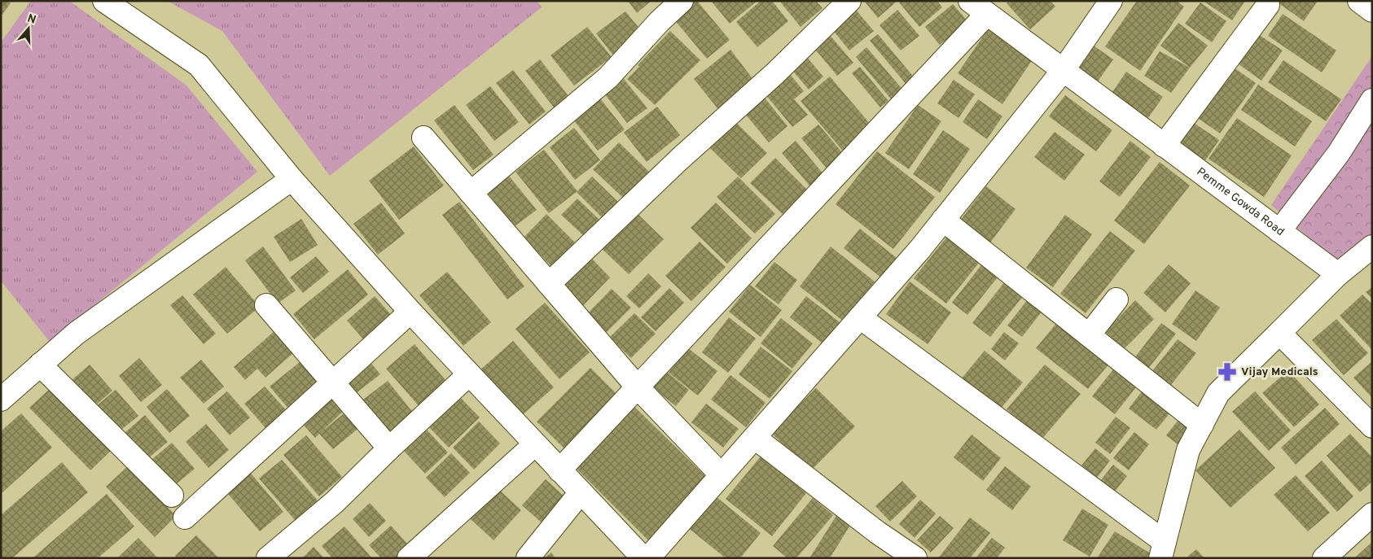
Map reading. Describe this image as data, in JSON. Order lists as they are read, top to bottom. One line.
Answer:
{"streets":{"street":["Pemme Gowda Road"]},"places":{"pharmacy":["Vijay Medicals"]},"north":"top"}
